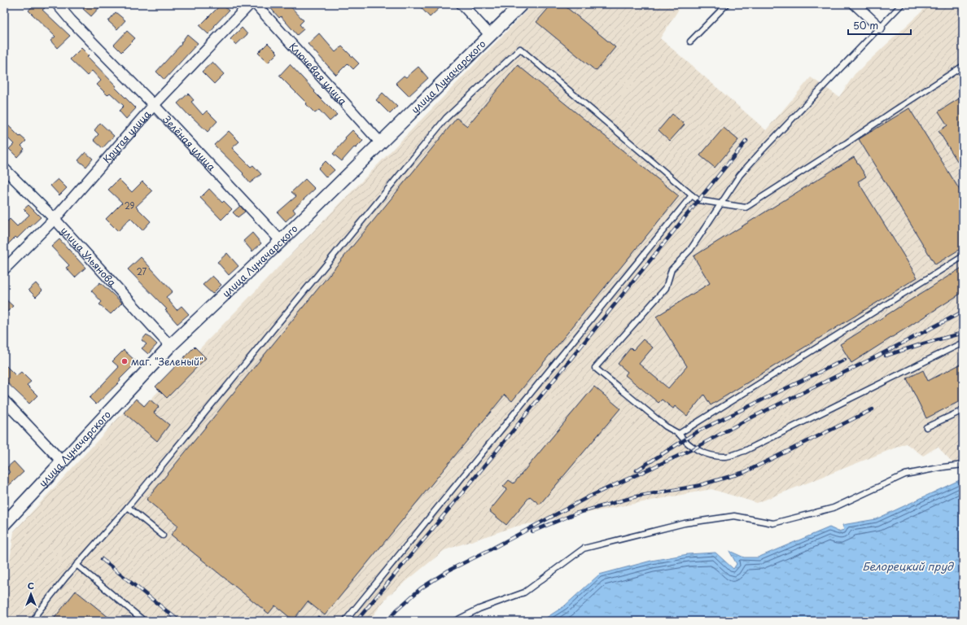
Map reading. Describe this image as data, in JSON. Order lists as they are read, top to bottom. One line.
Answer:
{"streets":{"street":["Ключевая улица","улица Луначарского","Крутая улица","Зелёная улица","улица Ульянова"]},"crossings":[["Ключевая улица","улица Луначарского"],["улица Луначарского","Зелёная улица"],["улица Луначарского","улица Ульянова"],["Крутая улица","Зелёная улица"],["Крутая улица","улица Ульянова"]],"water":["Белорецкий пруд"],"places":["маг. \"Зеленый\""],"house_numbers":["29","27"],"scale_bar":"50 m","north":"top"}
